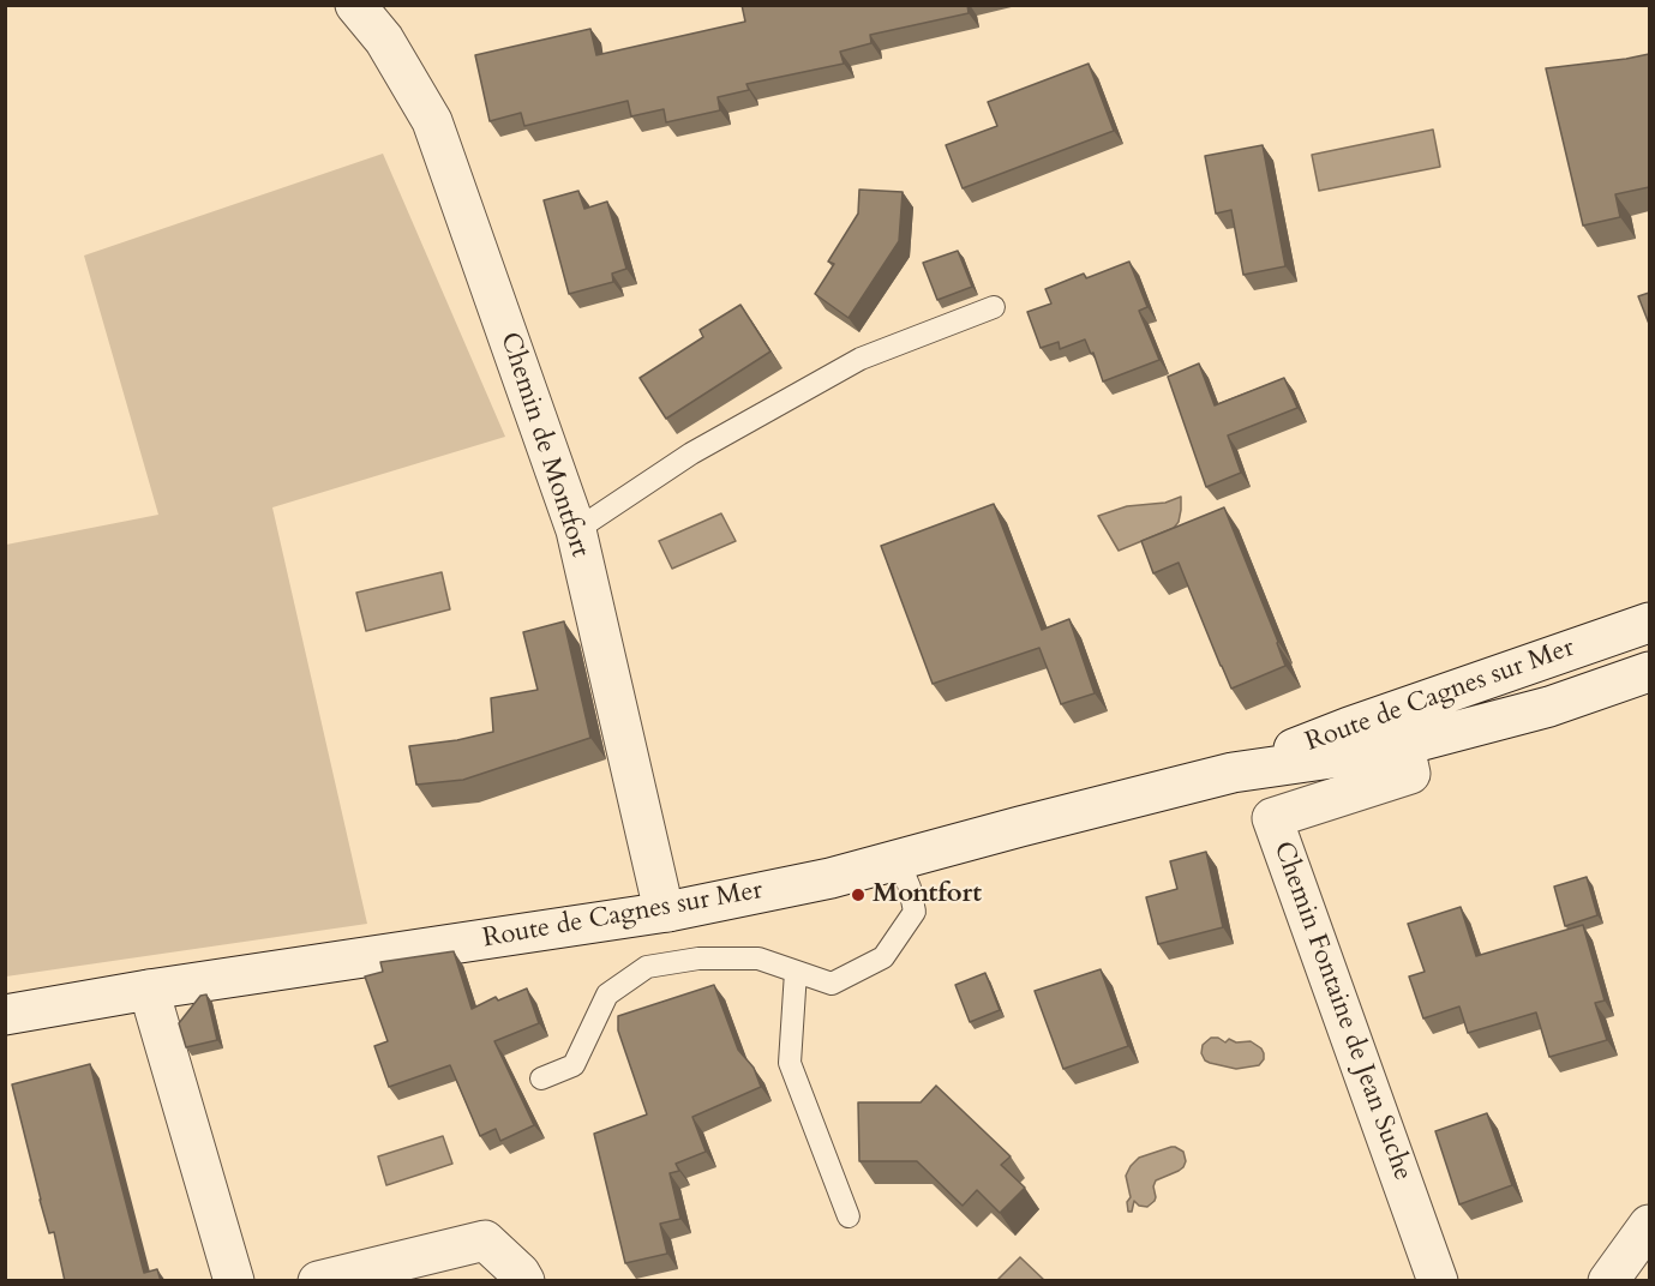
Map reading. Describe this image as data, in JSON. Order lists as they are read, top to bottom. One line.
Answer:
{"streets":{"street":["Chemin de Montfort","Route de Cagnes sur Mer","Chemin Fontaine de Jean Suche"]},"crossings":[["Chemin de Montfort","Route de Cagnes sur Mer"],["Route de Cagnes sur Mer","Chemin Fontaine de Jean Suche"]],"places":["Montfort"]}
